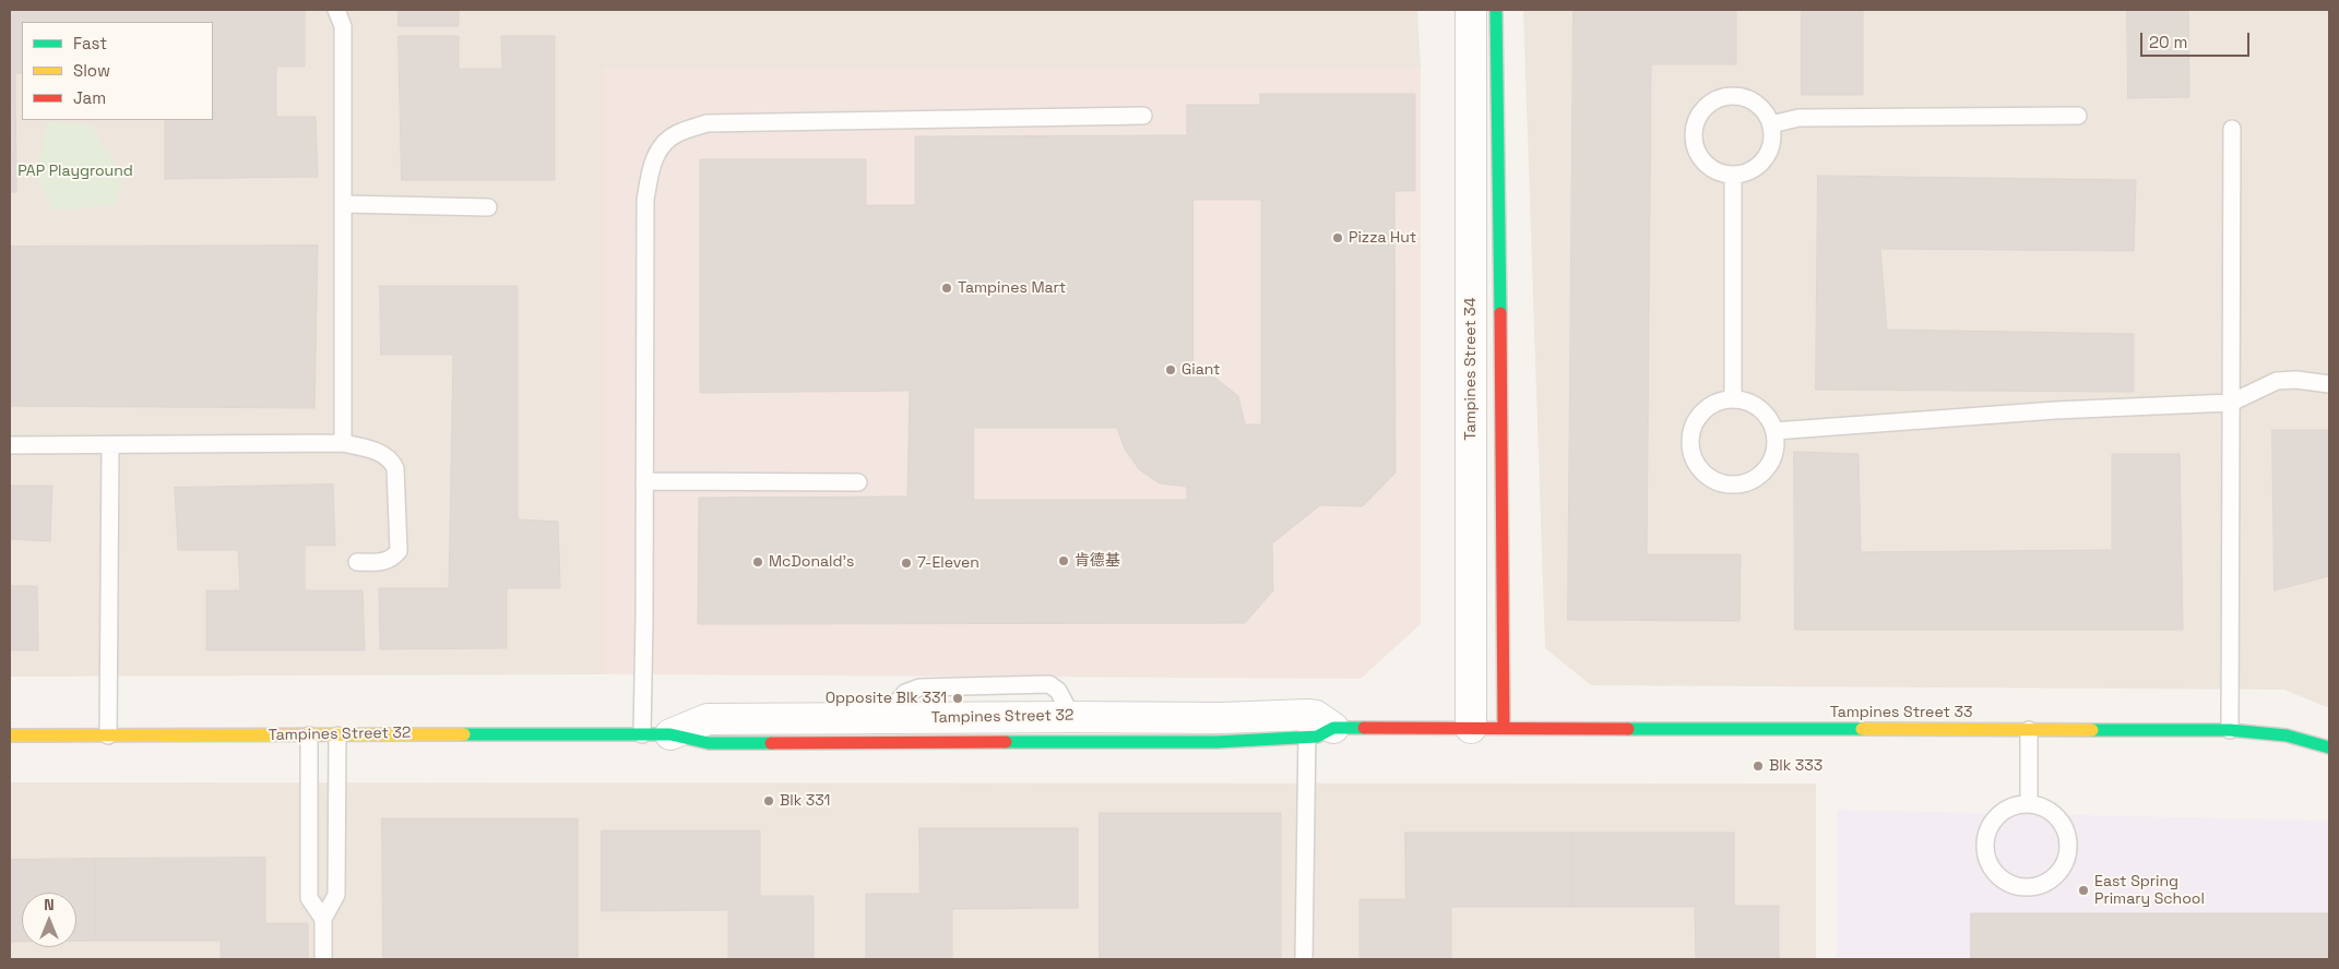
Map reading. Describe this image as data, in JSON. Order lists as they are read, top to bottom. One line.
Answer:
{"streets":{"street":["Tampines Street 34","Tampines Street 33","Tampines Street 32"]},"crossings":[["Tampines Street 34","Tampines Street 33"],["Tampines Street 34","Tampines Street 32"],["Tampines Street 33","Tampines Street 32"]],"parks":["PAP Playground"],"places":["Pizza Hut","Tampines Mart","Giant","肯德基","McDonald's","7-Eleven","Opposite Blk 331","Blk 333","Blk 331","East Spring Primary School"],"legend":["Fast","Slow","Jam"],"scale_bar":"20 m","north":"top"}
